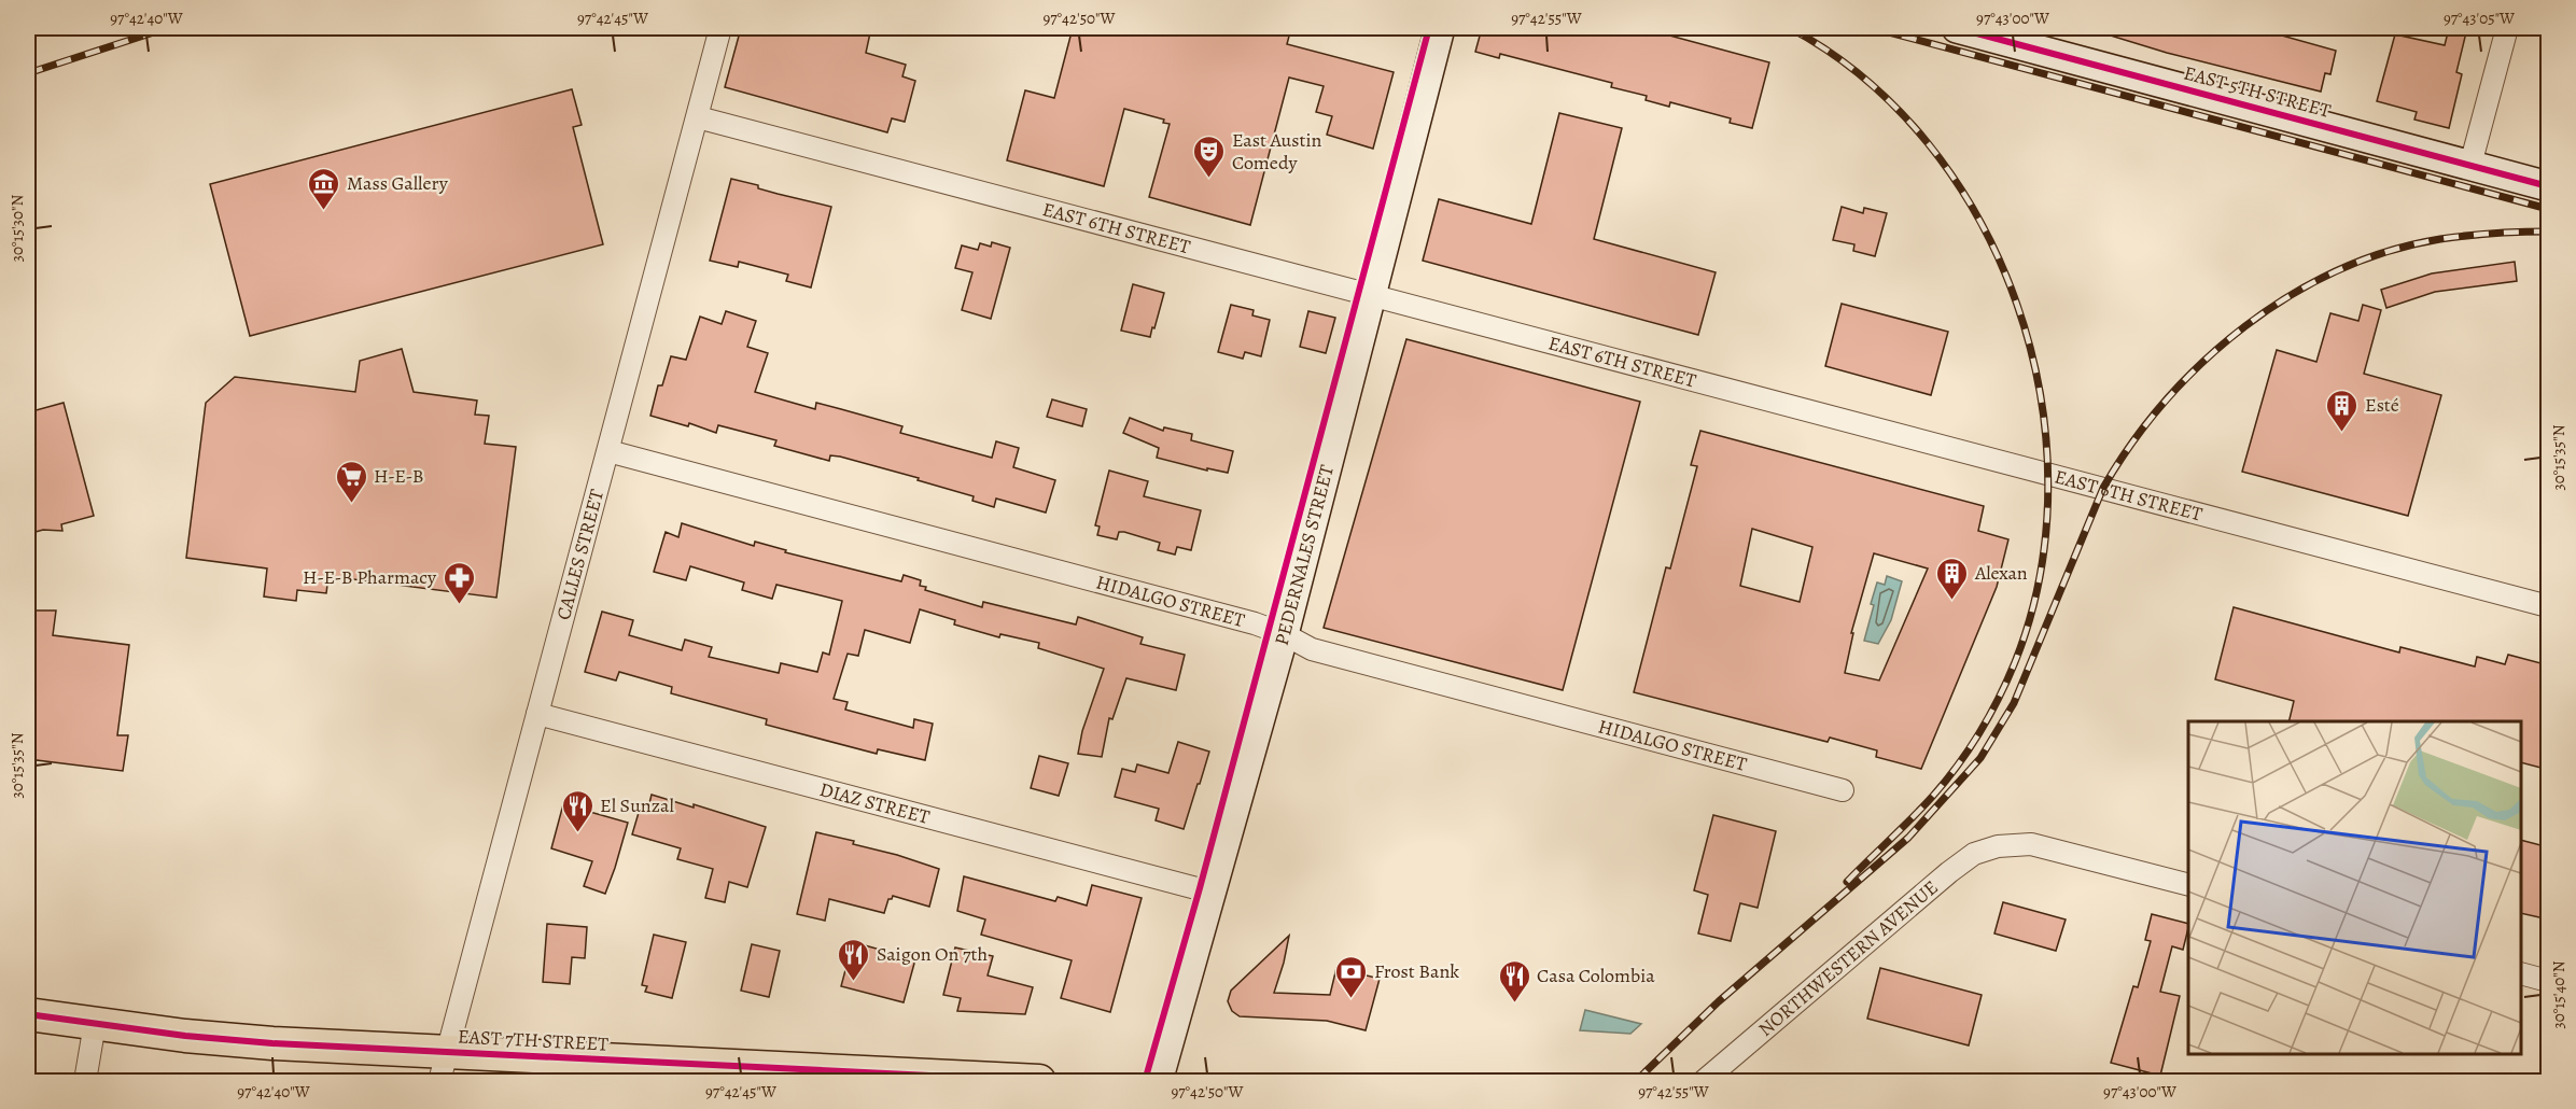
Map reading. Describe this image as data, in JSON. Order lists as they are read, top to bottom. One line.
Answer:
{"streets":{"main road":["EAST 7TH STREET"],"street":["EAST 5TH STREET","EAST 6TH STREET","CALLES STREET","PEDERNALES STREET","HIDALGO STREET","DIAZ STREET","NORTHWESTERN AVENUE"]},"crossings":[["EAST 6TH STREET","CALLES STREET"],["EAST 6TH STREET","PEDERNALES STREET"],["CALLES STREET","HIDALGO STREET"],["CALLES STREET","DIAZ STREET"],["CALLES STREET","EAST 7TH STREET"],["PEDERNALES STREET","HIDALGO STREET"],["PEDERNALES STREET","DIAZ STREET"]],"places":{"theatre":["East Austin Comedy"],"museum":["Mass Gallery"],"building":["Esté","Alexan"],"supermarket":["H-E-B"],"pharmacy":["H-E-B Pharmacy"],"restaurant":["El Sunzal","Saigon On 7th","Casa Colombia"],"bank":["Frost Bank"]},"coordinates":["97°42'40\"W","97°42'45\"W","97°42'50\"W","97°42'55\"W","97°43'00\"W","97°43'05\"W","30°15'30\"N","30°15'35\"N","30°15'40\"N"]}
